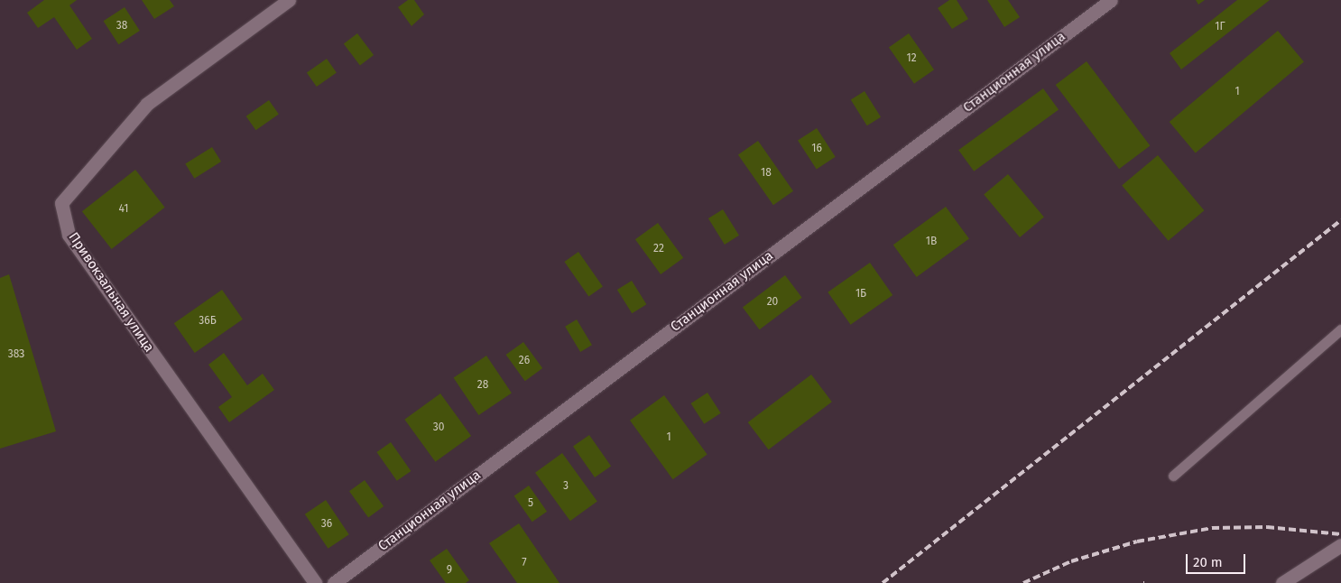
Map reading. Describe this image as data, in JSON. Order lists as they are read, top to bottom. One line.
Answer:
{"streets":{"street":["Станционная улица","Привокзальная улица"]},"house_numbers":["38","1Г","12","1","16","18","41","1В","22","1Б","20","36Б","38З","26","28","30","1","3","5","36","7","9"],"scale_bar":"20 m"}
